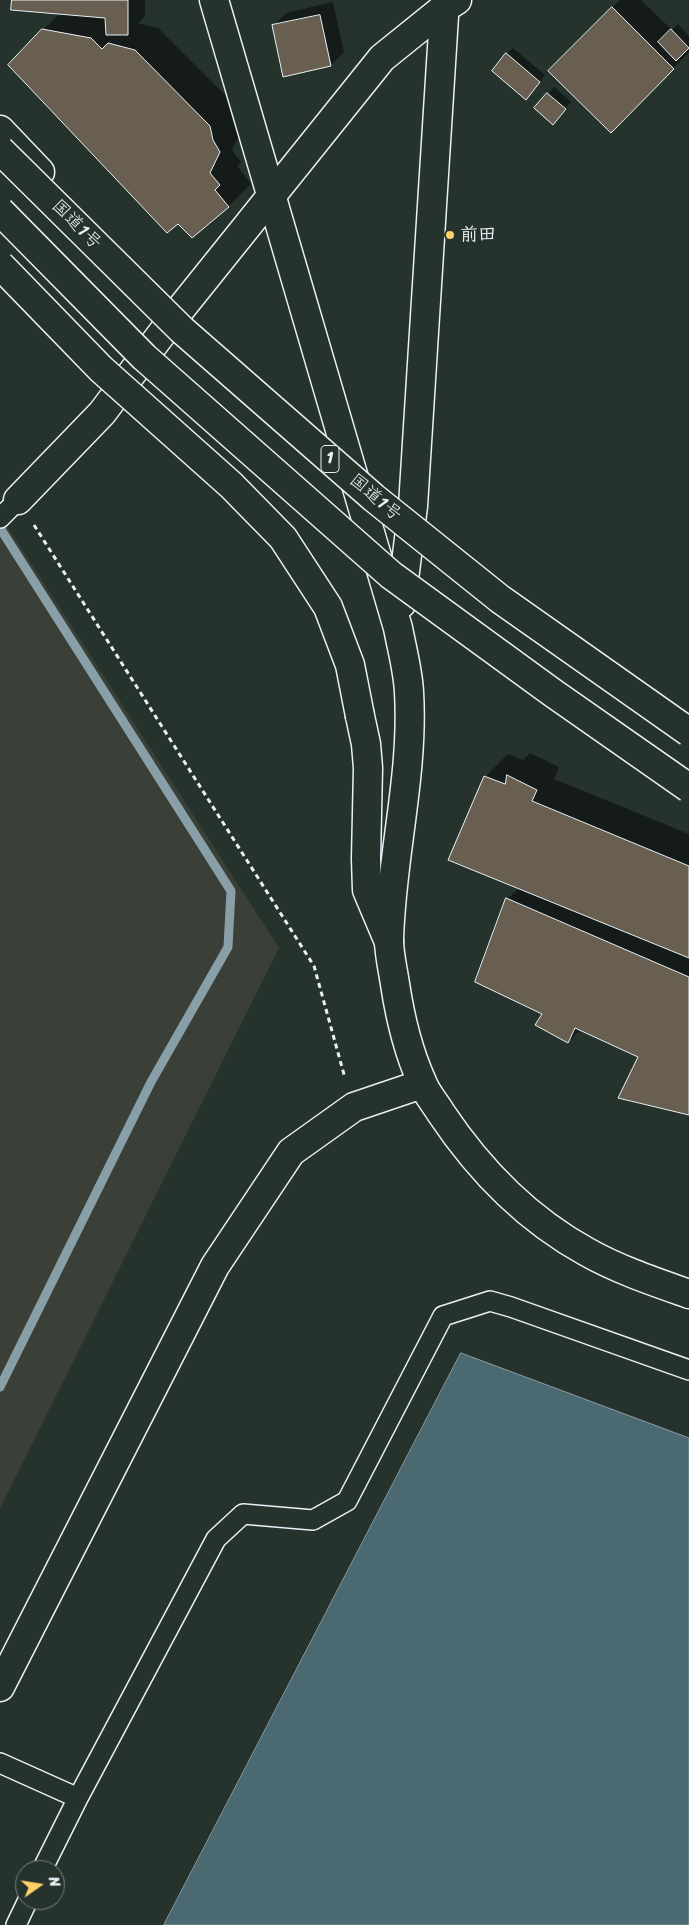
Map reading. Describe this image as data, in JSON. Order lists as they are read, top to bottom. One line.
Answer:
{"streets":{"main road":["国道1号","1"]},"places":["前田"],"north":"right"}
